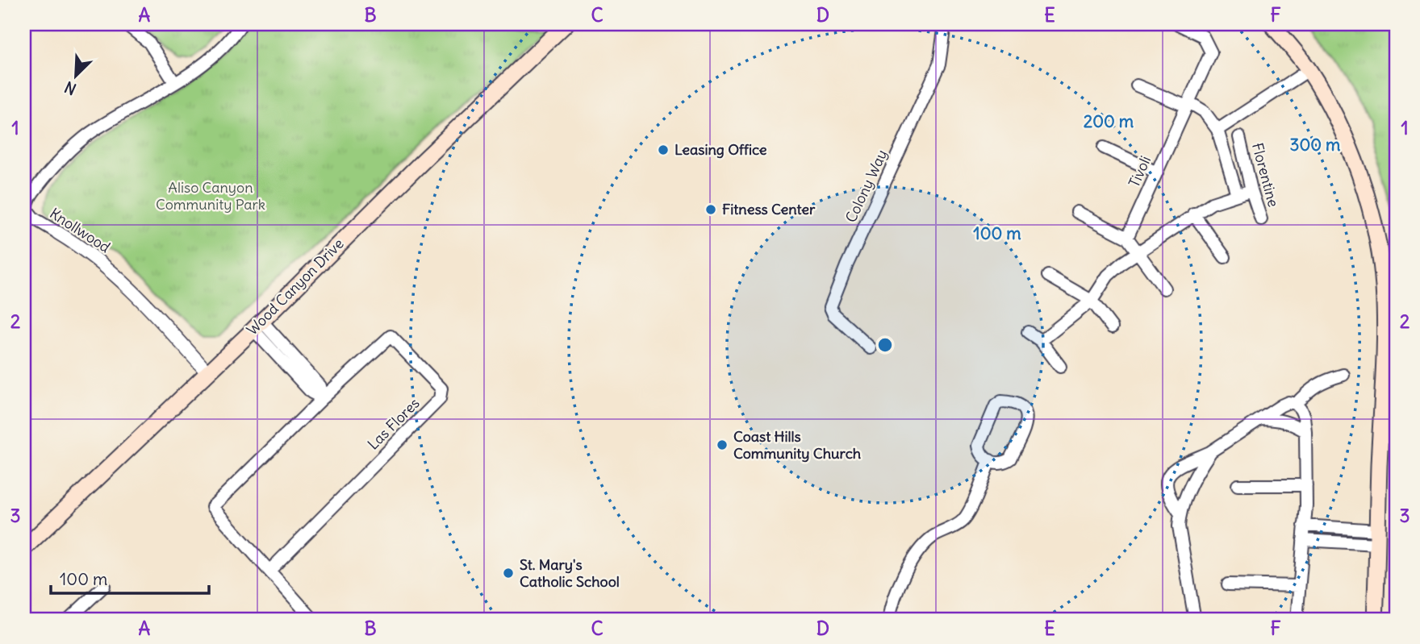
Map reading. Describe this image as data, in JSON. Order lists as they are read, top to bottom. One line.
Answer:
{"streets":{"main road":["Wood Canyon Drive"],"street":["Tivoli","Florentine","Colony Way","Knollwood","Las Flores"]},"crossings":[["Knollwood","Wood Canyon Drive"]],"parks":["Aliso Canyon Community Park"],"places":["Leasing Office","Fitness Center","Coast Hills Community Church","St. Mary's Catholic School"],"scale_bar":"100 m","north":"bottom left","grid":{"columns":["A","B","C","D","E","F"],"rows":["1","2","3"]},"rings":["200 m","300 m","100 m"]}
